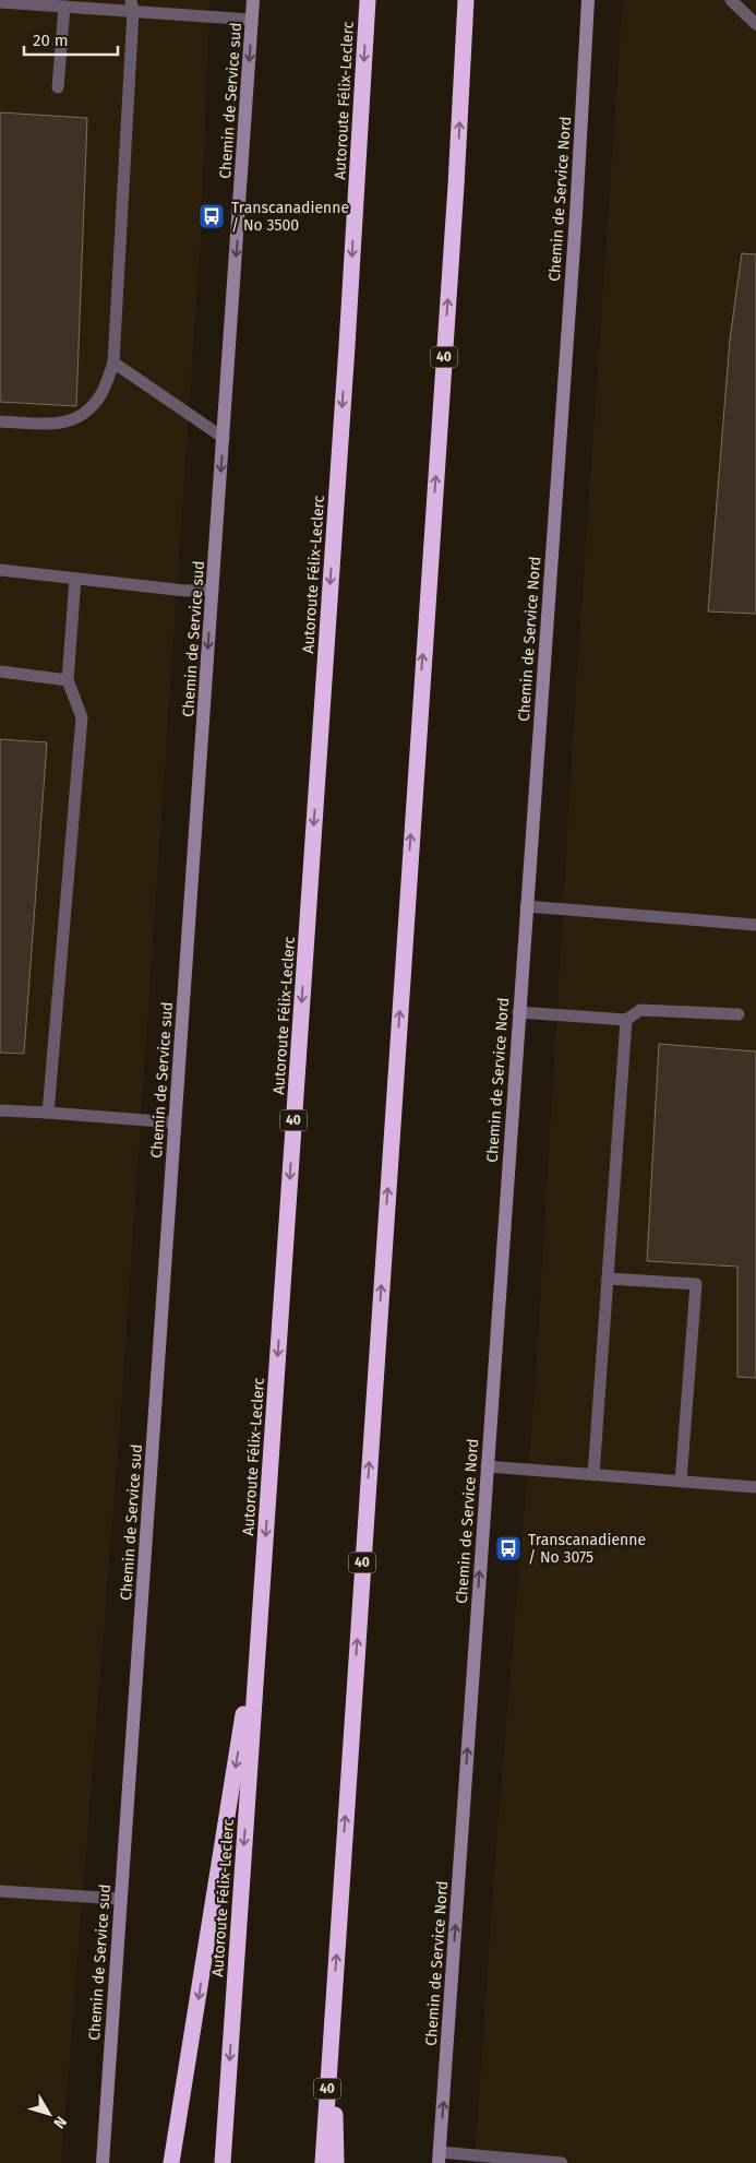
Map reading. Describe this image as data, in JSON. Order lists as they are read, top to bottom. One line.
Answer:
{"streets":{"highway":["Autoroute Félix-Leclerc","40"],"main road":["Chemin de Service sud","Chemin de Service Nord"]},"one_way":["Chemin de Service sud"],"places":{"bus stop":["Transcanadienne / No 3500","Transcanadienne / No 3075"]},"scale_bar":"20 m","north":"bottom right"}
